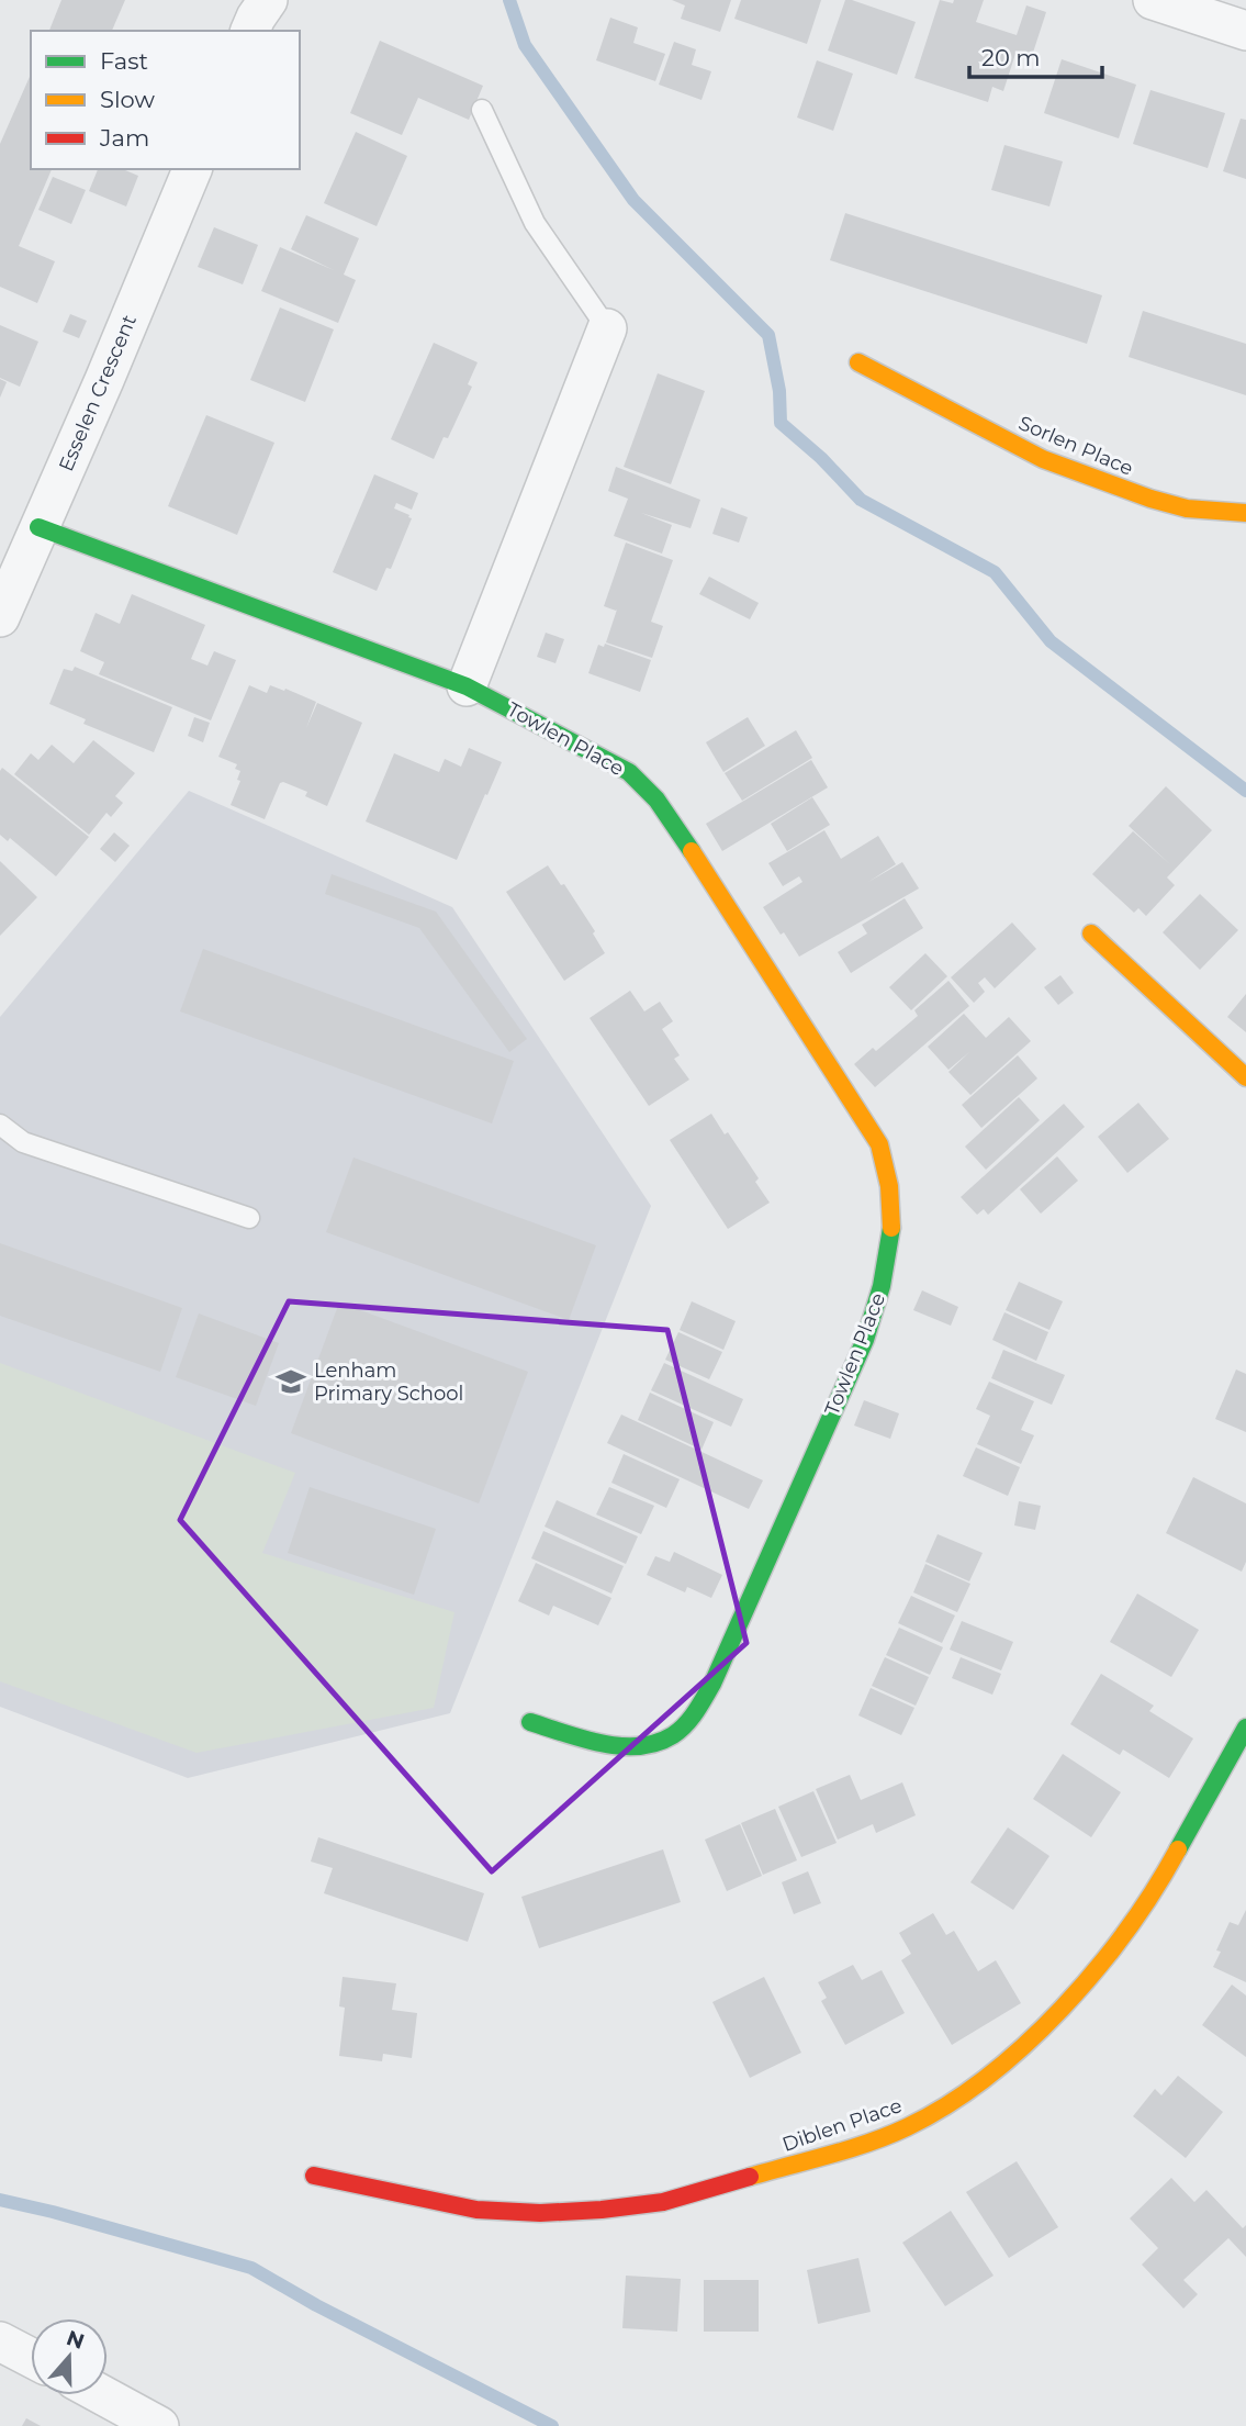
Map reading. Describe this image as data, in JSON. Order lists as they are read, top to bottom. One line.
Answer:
{"streets":{"street":["Esselen Crescent","Sorlen Place","Towlen Place","Diblen Place"]},"crossings":[["Esselen Crescent","Towlen Place"]],"places":{"school or university":["Lenham Primary School"]},"legend":["Fast","Slow","Jam"],"scale_bar":"20 m","north":"top"}
